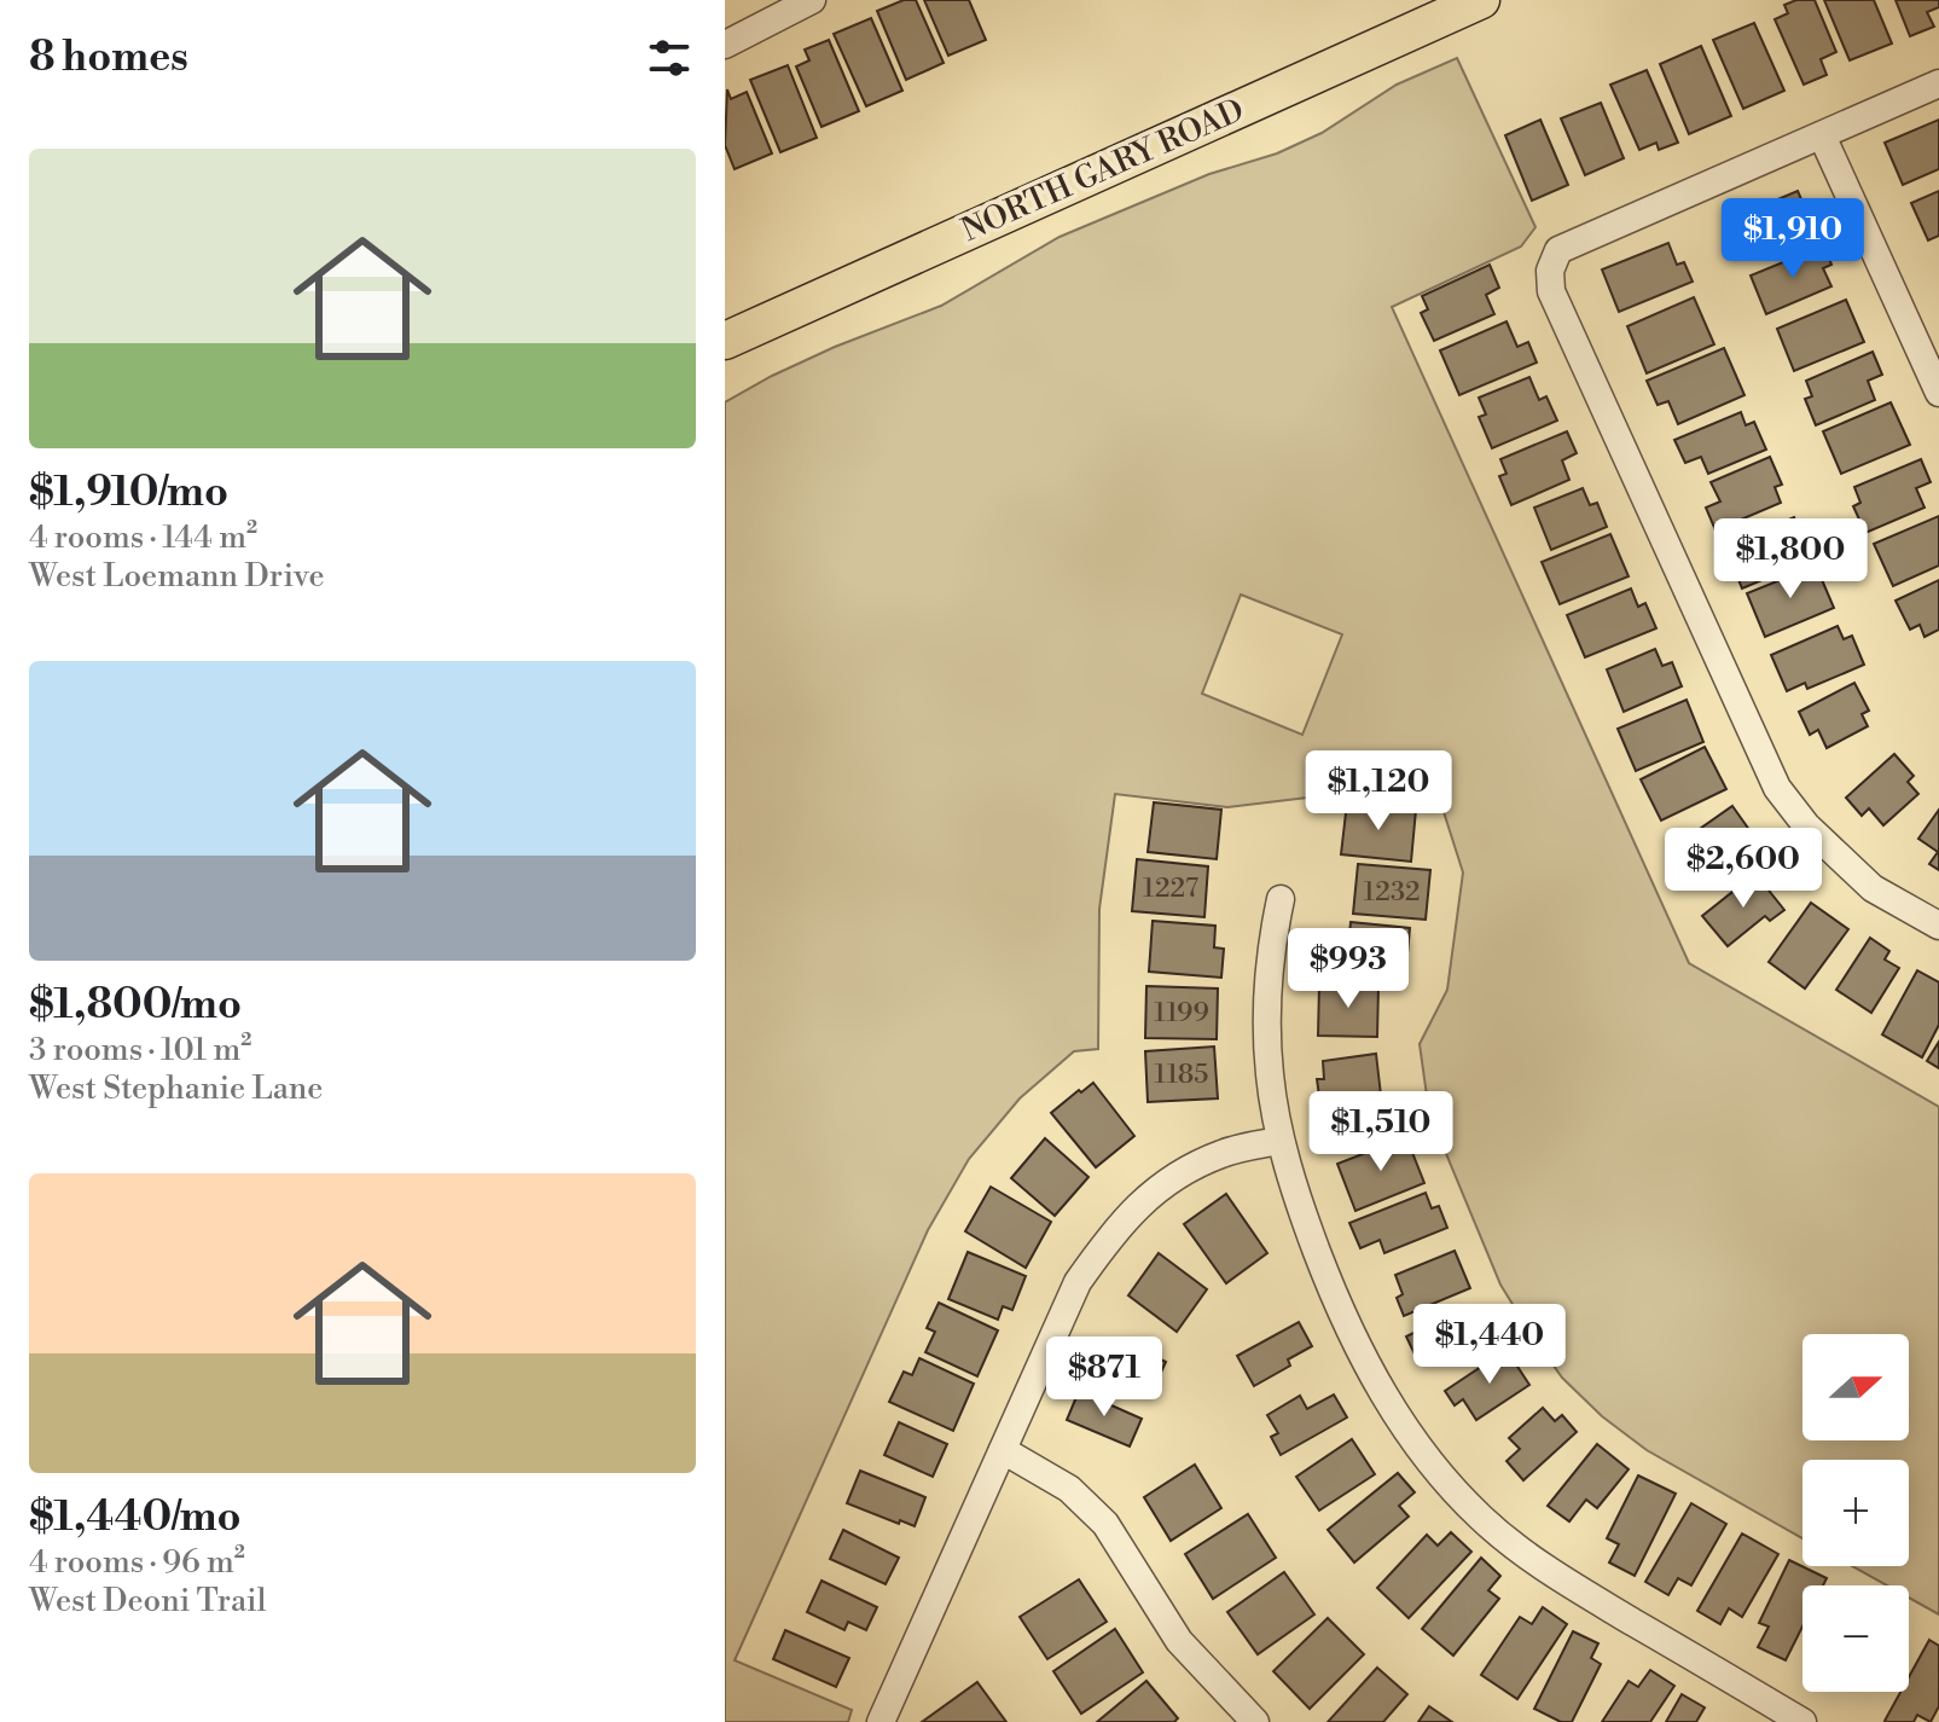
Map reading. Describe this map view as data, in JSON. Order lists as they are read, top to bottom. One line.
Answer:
{"streets":{"main road":["NORTH GARY ROAD"]},"house_numbers":["1227","1232","1199","1185"],"north":"right","page":{"heading":"8 homes","list":[{"name":"$1,910/mo","note":"4 rooms · 144 m² · West Loemann Drive"},{"name":"$1,800/mo","note":"3 rooms · 101 m² · West Stephanie Lane"},{"name":"$1,440/mo","note":"4 rooms · 96 m² · West Deoni Trail"}],"price":["$1,910","$1,800","$1,120","$2,600","$993","$1,510","$1,440","$871"],"map_buttons":["+","−"]}}
